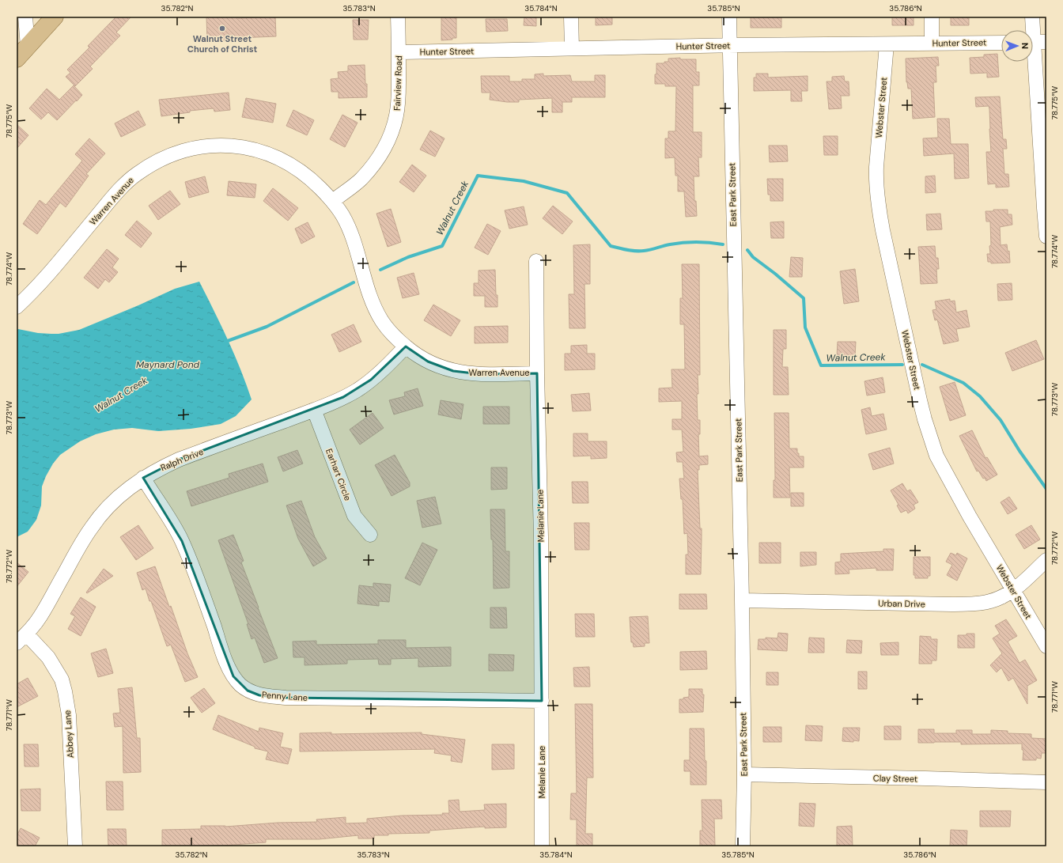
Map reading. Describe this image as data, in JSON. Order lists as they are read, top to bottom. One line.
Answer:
{"streets":{"street":["Hunter Street","Fairview Road","Webster Street","East Park Street","Warren Avenue","Ralph Drive","Earhart Circle","Melanie Lane","Urban Drive","Penny Lane","Abbey Lane","Clay Street"]},"crossings":[["Hunter Street","Fairview Road"],["Hunter Street","Webster Street"],["Hunter Street","East Park Street"],["Fairview Road","Warren Avenue"],["Webster Street","Urban Drive"],["East Park Street","Urban Drive"],["East Park Street","Clay Street"],["Warren Avenue","Ralph Drive"],["Warren Avenue","Melanie Lane"],["Ralph Drive","Earhart Circle"],["Ralph Drive","Penny Lane"],["Ralph Drive","Abbey Lane"],["Melanie Lane","Penny Lane"]],"water":["Walnut Creek","Maynard Pond"],"places":["Walnut Street Church of Christ"],"north":"right","coordinates":["35.782°N","35.783°N","35.784°N","35.785°N","35.786°N","78.775°W","78.774°W","78.773°W","78.772°W","78.771°W"]}
